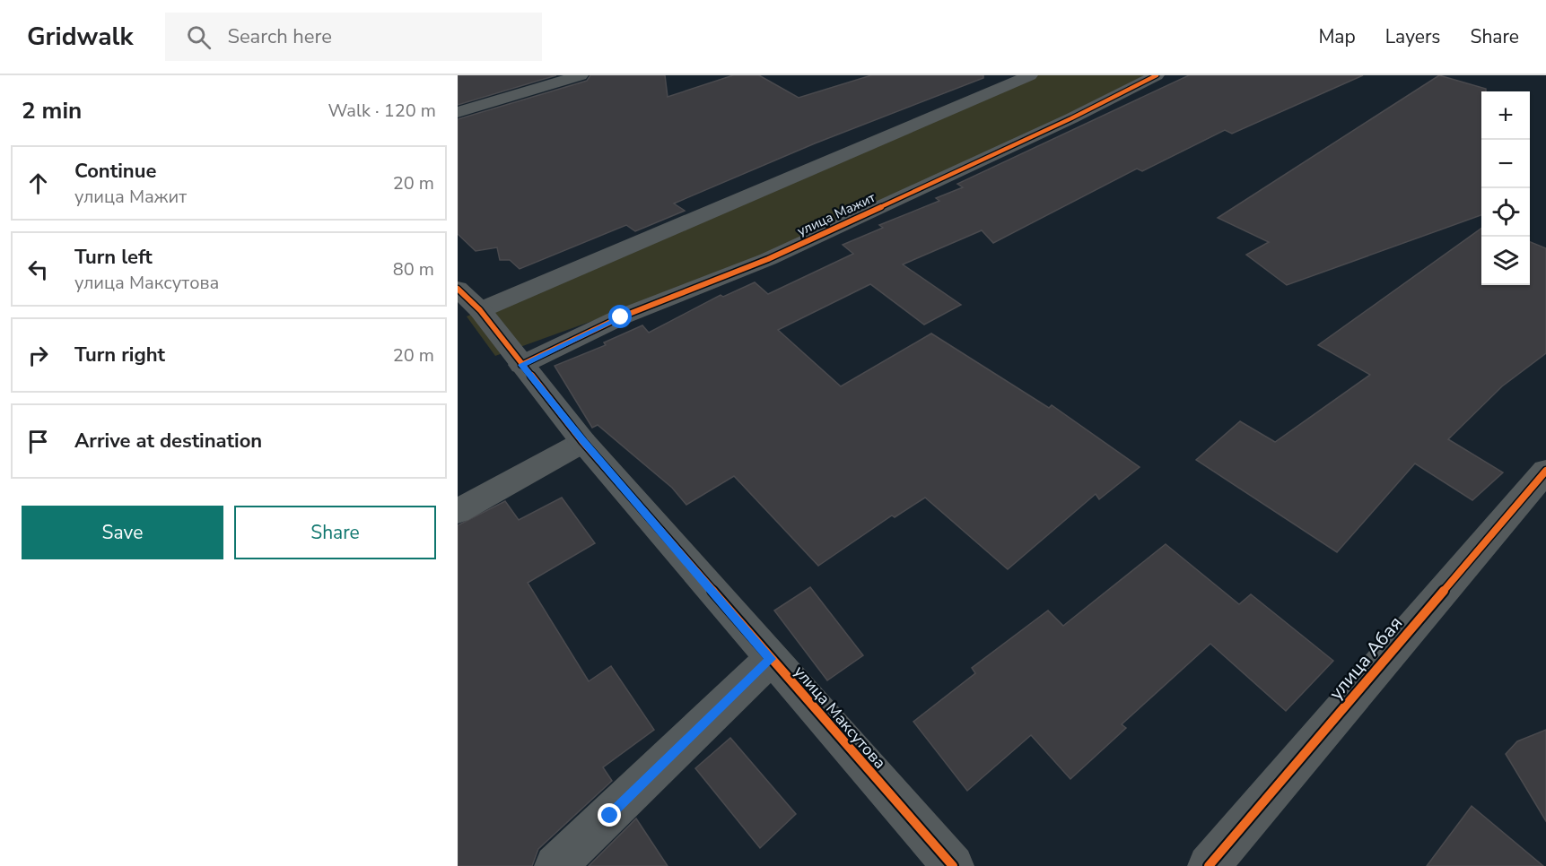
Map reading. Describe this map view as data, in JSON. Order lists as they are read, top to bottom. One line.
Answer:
{"streets":{"street":["улица Мажит","улица Абая","улица Максутова"]},"crossings":[["улица Мажит","улица Максутова"]],"page":{"header":"Gridwalk","search":"Search here","nav":["Map","Layers","Share"],"heading":["2 min","Walk · 120 m"],"map_buttons":["+","−"],"list":[["Continue","улица Мажит","20 m"],["Turn left","улица Максутова","80 m"],["Turn right","20 m"],"Arrive at destination"],"buttons":["Save","Share"]}}
